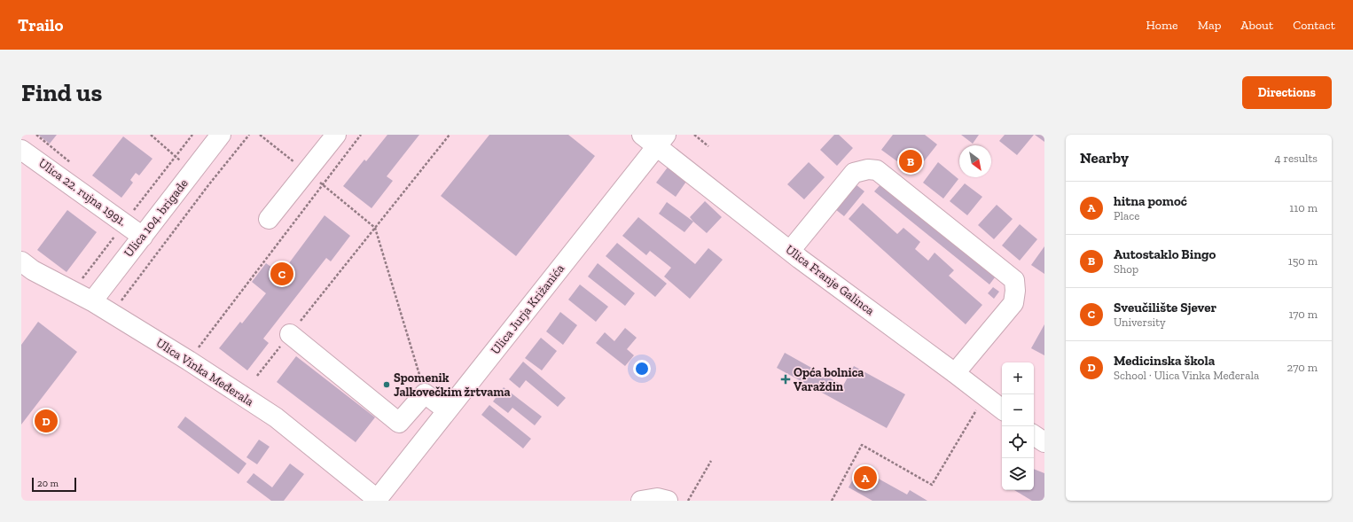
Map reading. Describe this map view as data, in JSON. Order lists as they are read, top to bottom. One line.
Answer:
{"streets":{"street":["Ulica 22. rujna 1991.","Ulica 104. brigade","Ulica Franje Galinca","Ulica Jurja Križanića","Ulica Vinka Međerala"]},"crossings":[["Ulica 22. rujna 1991.","Ulica 104. brigade"],["Ulica 104. brigade","Ulica Vinka Međerala"],["Ulica Franje Galinca","Ulica Jurja Križanića"],["Ulica Jurja Križanića","Ulica Vinka Međerala"]],"places":{"health":["Opća bolnica Varaždin"],"other":["Spomenik Jalkovečkim žrtvama"]},"scale_bar":"20 m","north":"bottom right","page":{"header":"Trailo","nav":["Home","Map","About","Contact"],"buttons":"Directions","title":"Find us","heading":["Nearby","4 results"],"pins":["B","C","D","A"],"list":[{"mark":"A","name":"hitna pomoć","note":"Place","value":"110 m"},{"mark":"B","name":"Autostaklo Bingo","note":"Shop","value":"150 m"},{"mark":"C","name":"Sveučilište Sjever","note":"University","value":"170 m"},{"mark":"D","name":"Medicinska škola","note":"School · Ulica Vinka Međerala","value":"270 m"}],"map_buttons":["+","−"],"scale":"20 m"}}
